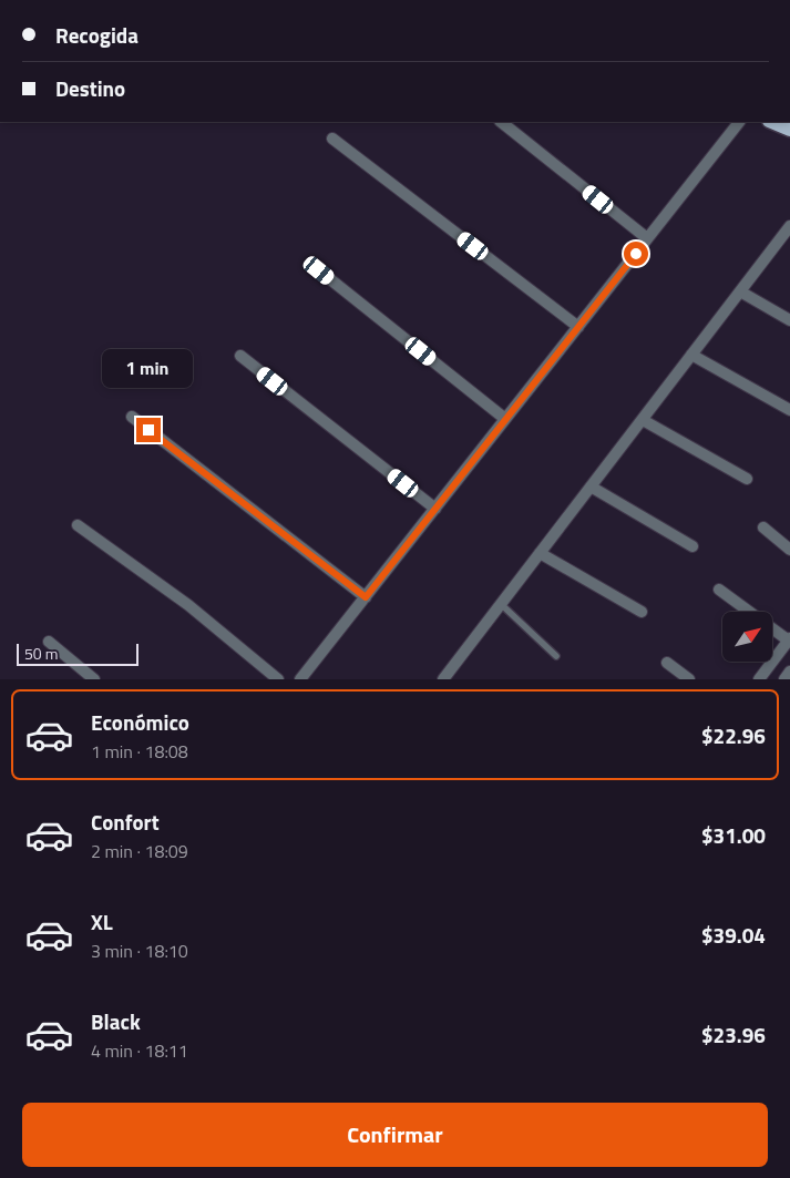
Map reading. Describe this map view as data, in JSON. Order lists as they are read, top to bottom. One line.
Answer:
{"scale_bar":"50 m","north":"top right","page":{"banner":["Recogida","Destino"],"bubble":"1 min","scale":"50 m","list":[{"name":"Económico","note":"1 min · 18:08","value":"$22.96"},{"name":"Confort","note":"2 min · 18:09","value":"$31.00"},{"name":"XL","note":"3 min · 18:10","value":"$39.04"},{"name":"Black","note":"4 min · 18:11","value":"$23.96"}],"buttons":"Confirmar"}}
